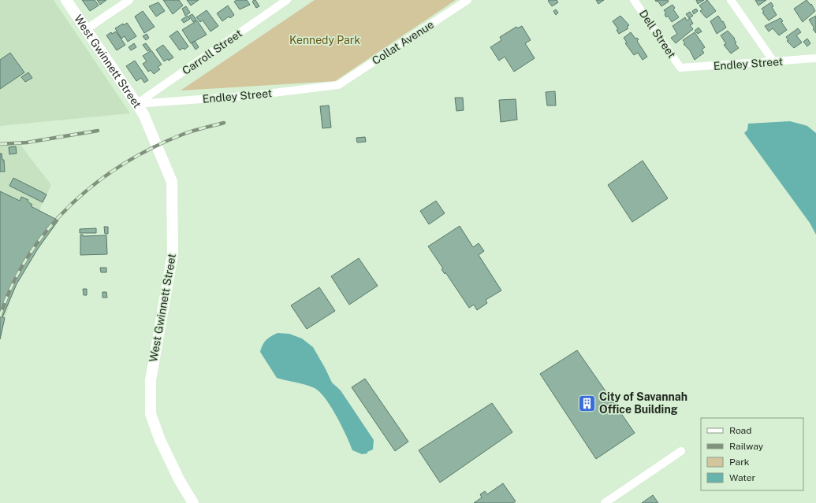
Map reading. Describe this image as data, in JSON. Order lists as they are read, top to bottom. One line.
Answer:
{"streets":{"main road":["West Gwinnett Street"],"street":["Dell Street","Collat Avenue","Carroll Street","Endley Street"]},"crossings":[["Dell Street","Endley Street"],["Collat Avenue","Endley Street"],["Carroll Street","West Gwinnett Street"],["Carroll Street","Endley Street"],["West Gwinnett Street","Endley Street"]],"parks":["Kennedy Park"],"places":{"building":["City of Savannah Office Building"]},"legend":["Road","Railway","Park","Water"]}
